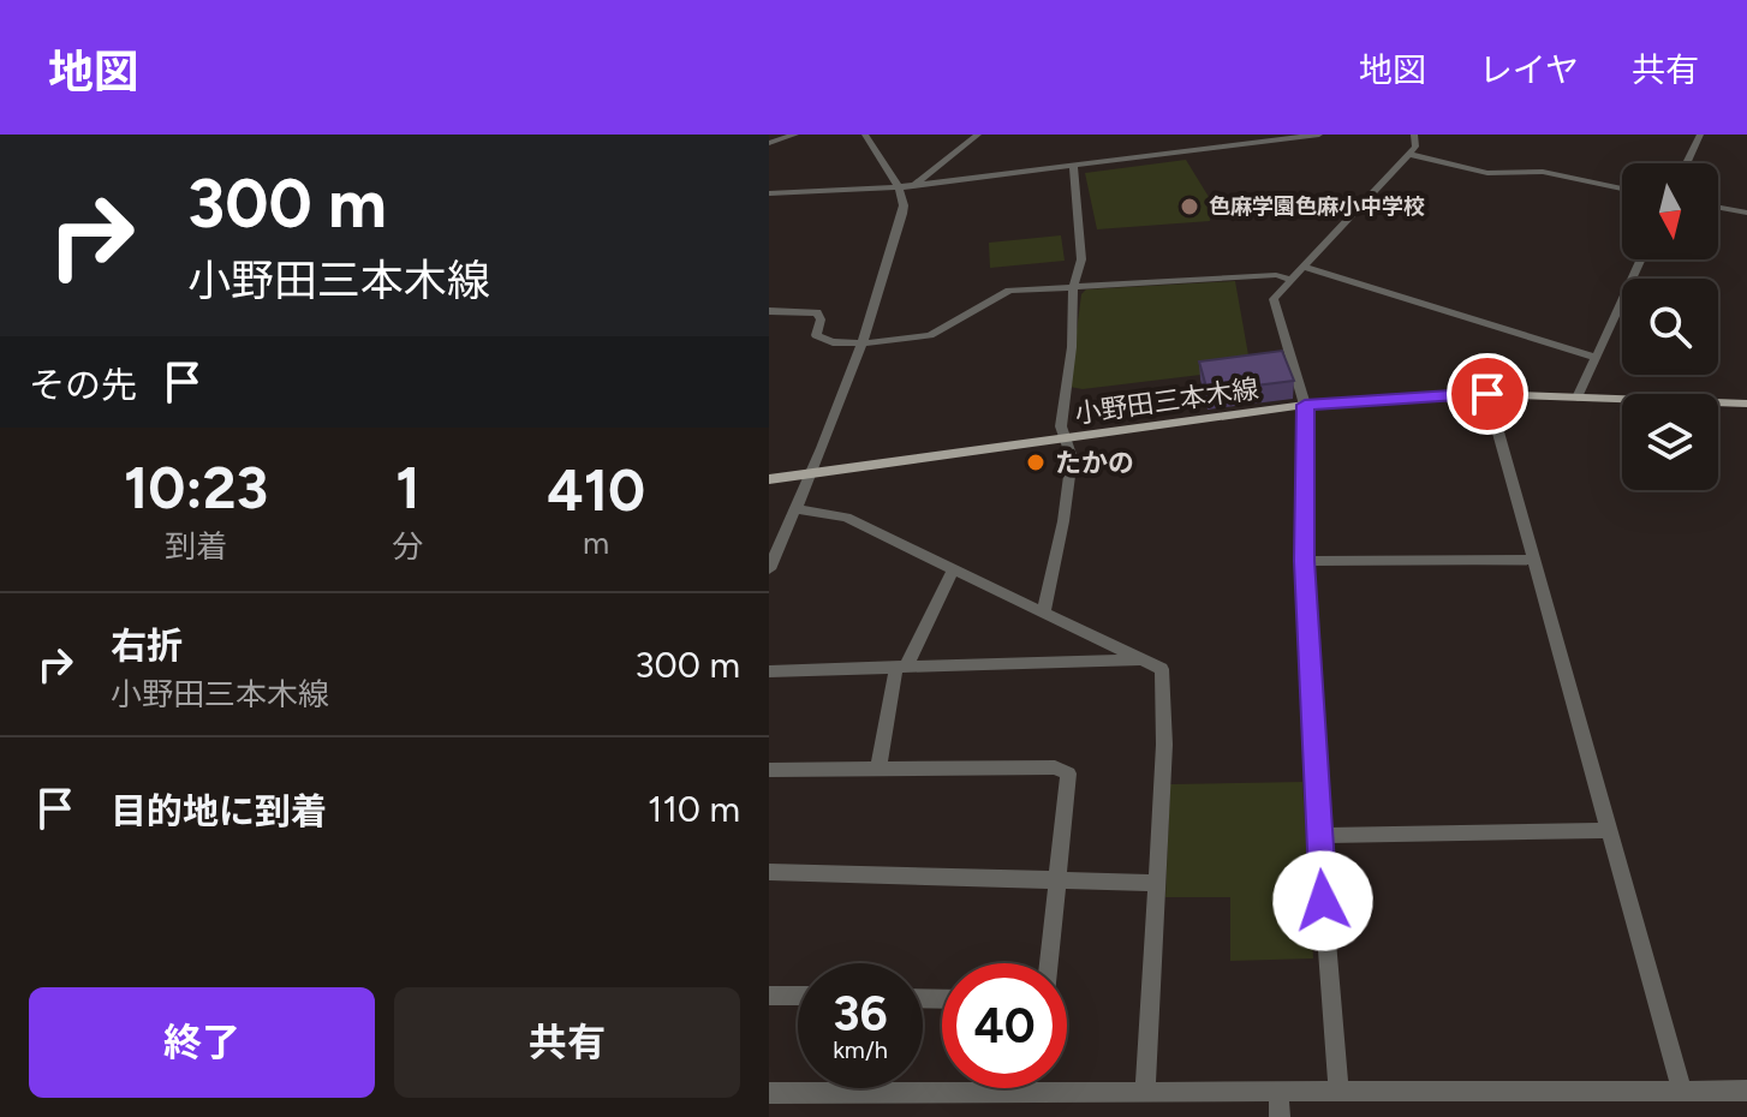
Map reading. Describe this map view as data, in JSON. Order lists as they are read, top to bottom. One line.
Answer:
{"streets":{"main road":["小野田三本木線"]},"places":["色麻学園色麻小中学校","たかの"],"north":"bottom","page":{"header":"地図","nav":["地図","レイヤ","共有"],"turn":["300 m","小野田三本木線"],"then":"その先","eta":["10:23","到着","1","分","410","m"],"list":[{"name":"右折","note":"小野田三本木線","value":"300 m"},{"name":"目的地に到着","value":"110 m"}],"speed":"36 km/h","limit":"40","buttons":["終了","共有"]}}
